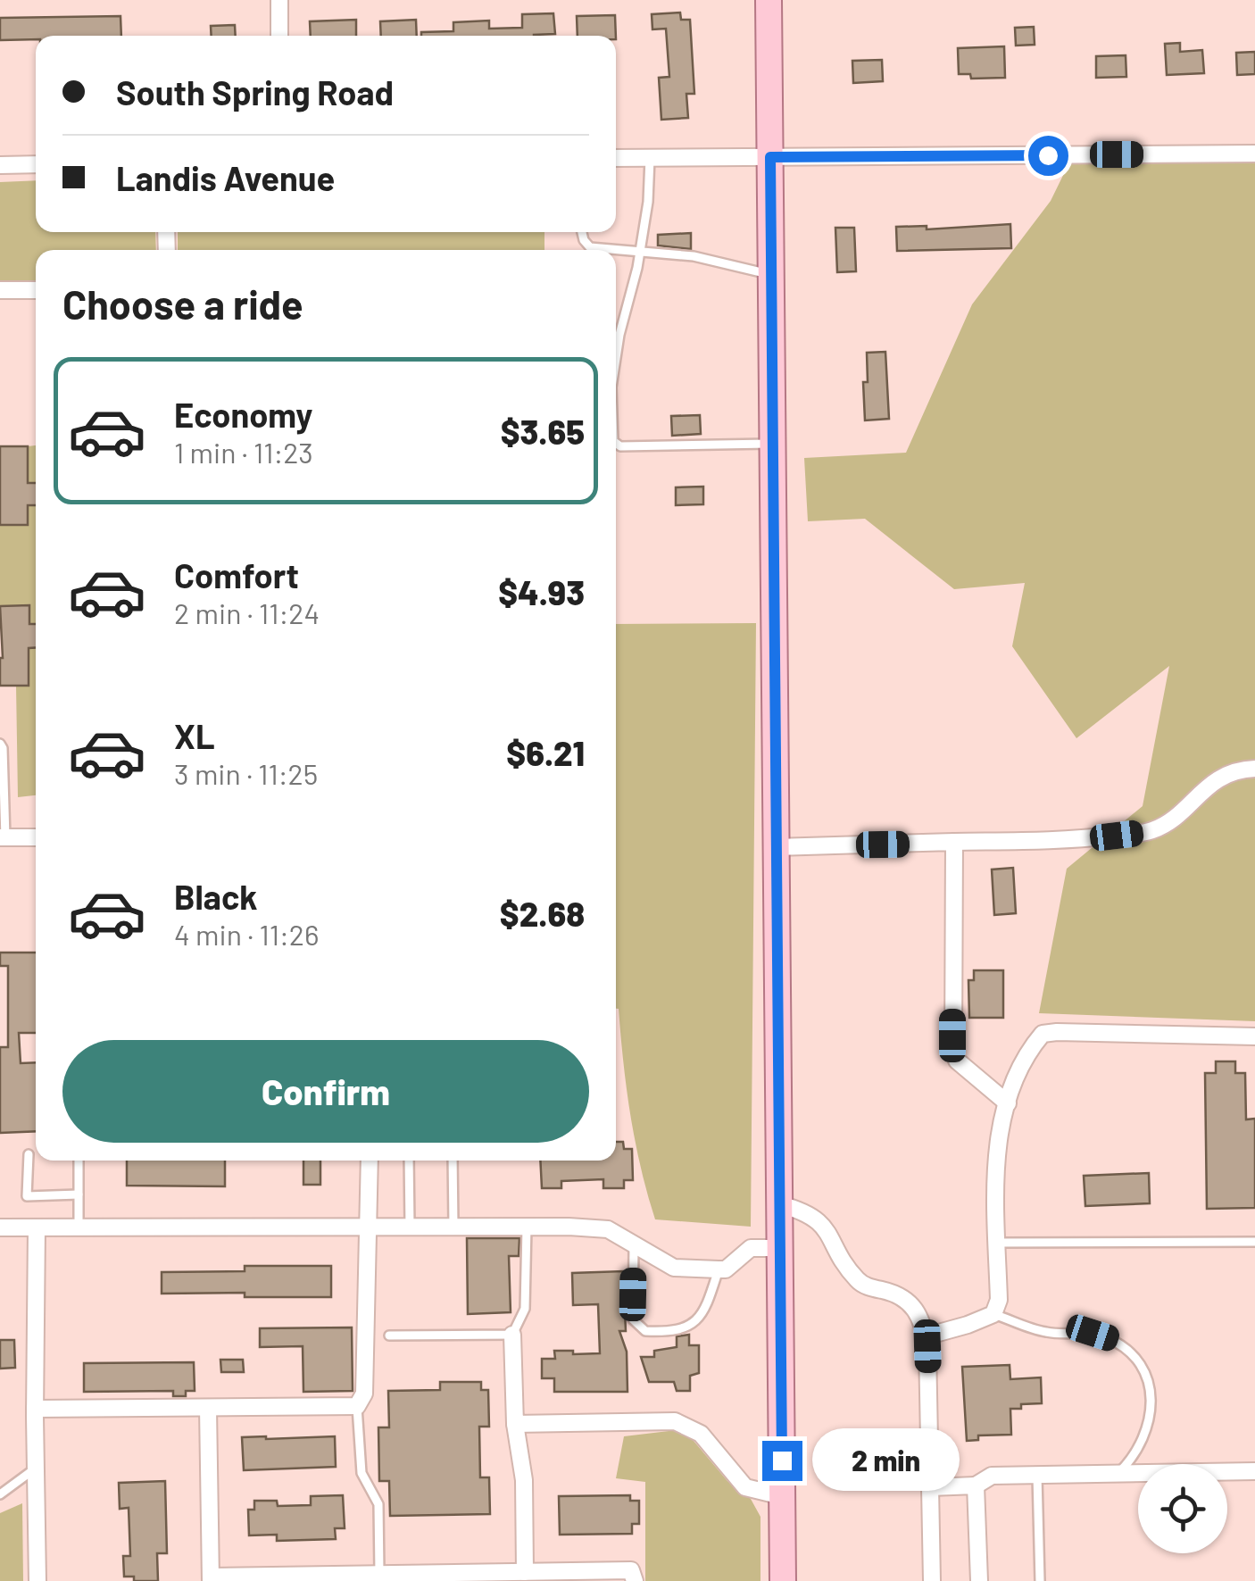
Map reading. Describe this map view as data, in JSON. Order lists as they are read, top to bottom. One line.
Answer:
{"page":{"banner":["South Spring Road","Landis Avenue"],"heading":"Choose a ride","list":[{"name":"Economy","note":"1 min · 11:23","value":"$3.65"},{"name":"Comfort","note":"2 min · 11:24","value":"$4.93"},{"name":"XL","note":"3 min · 11:25","value":"$6.21"},{"name":"Black","note":"4 min · 11:26","value":"$2.68"}],"buttons":"Confirm","bubble":"2 min"}}
